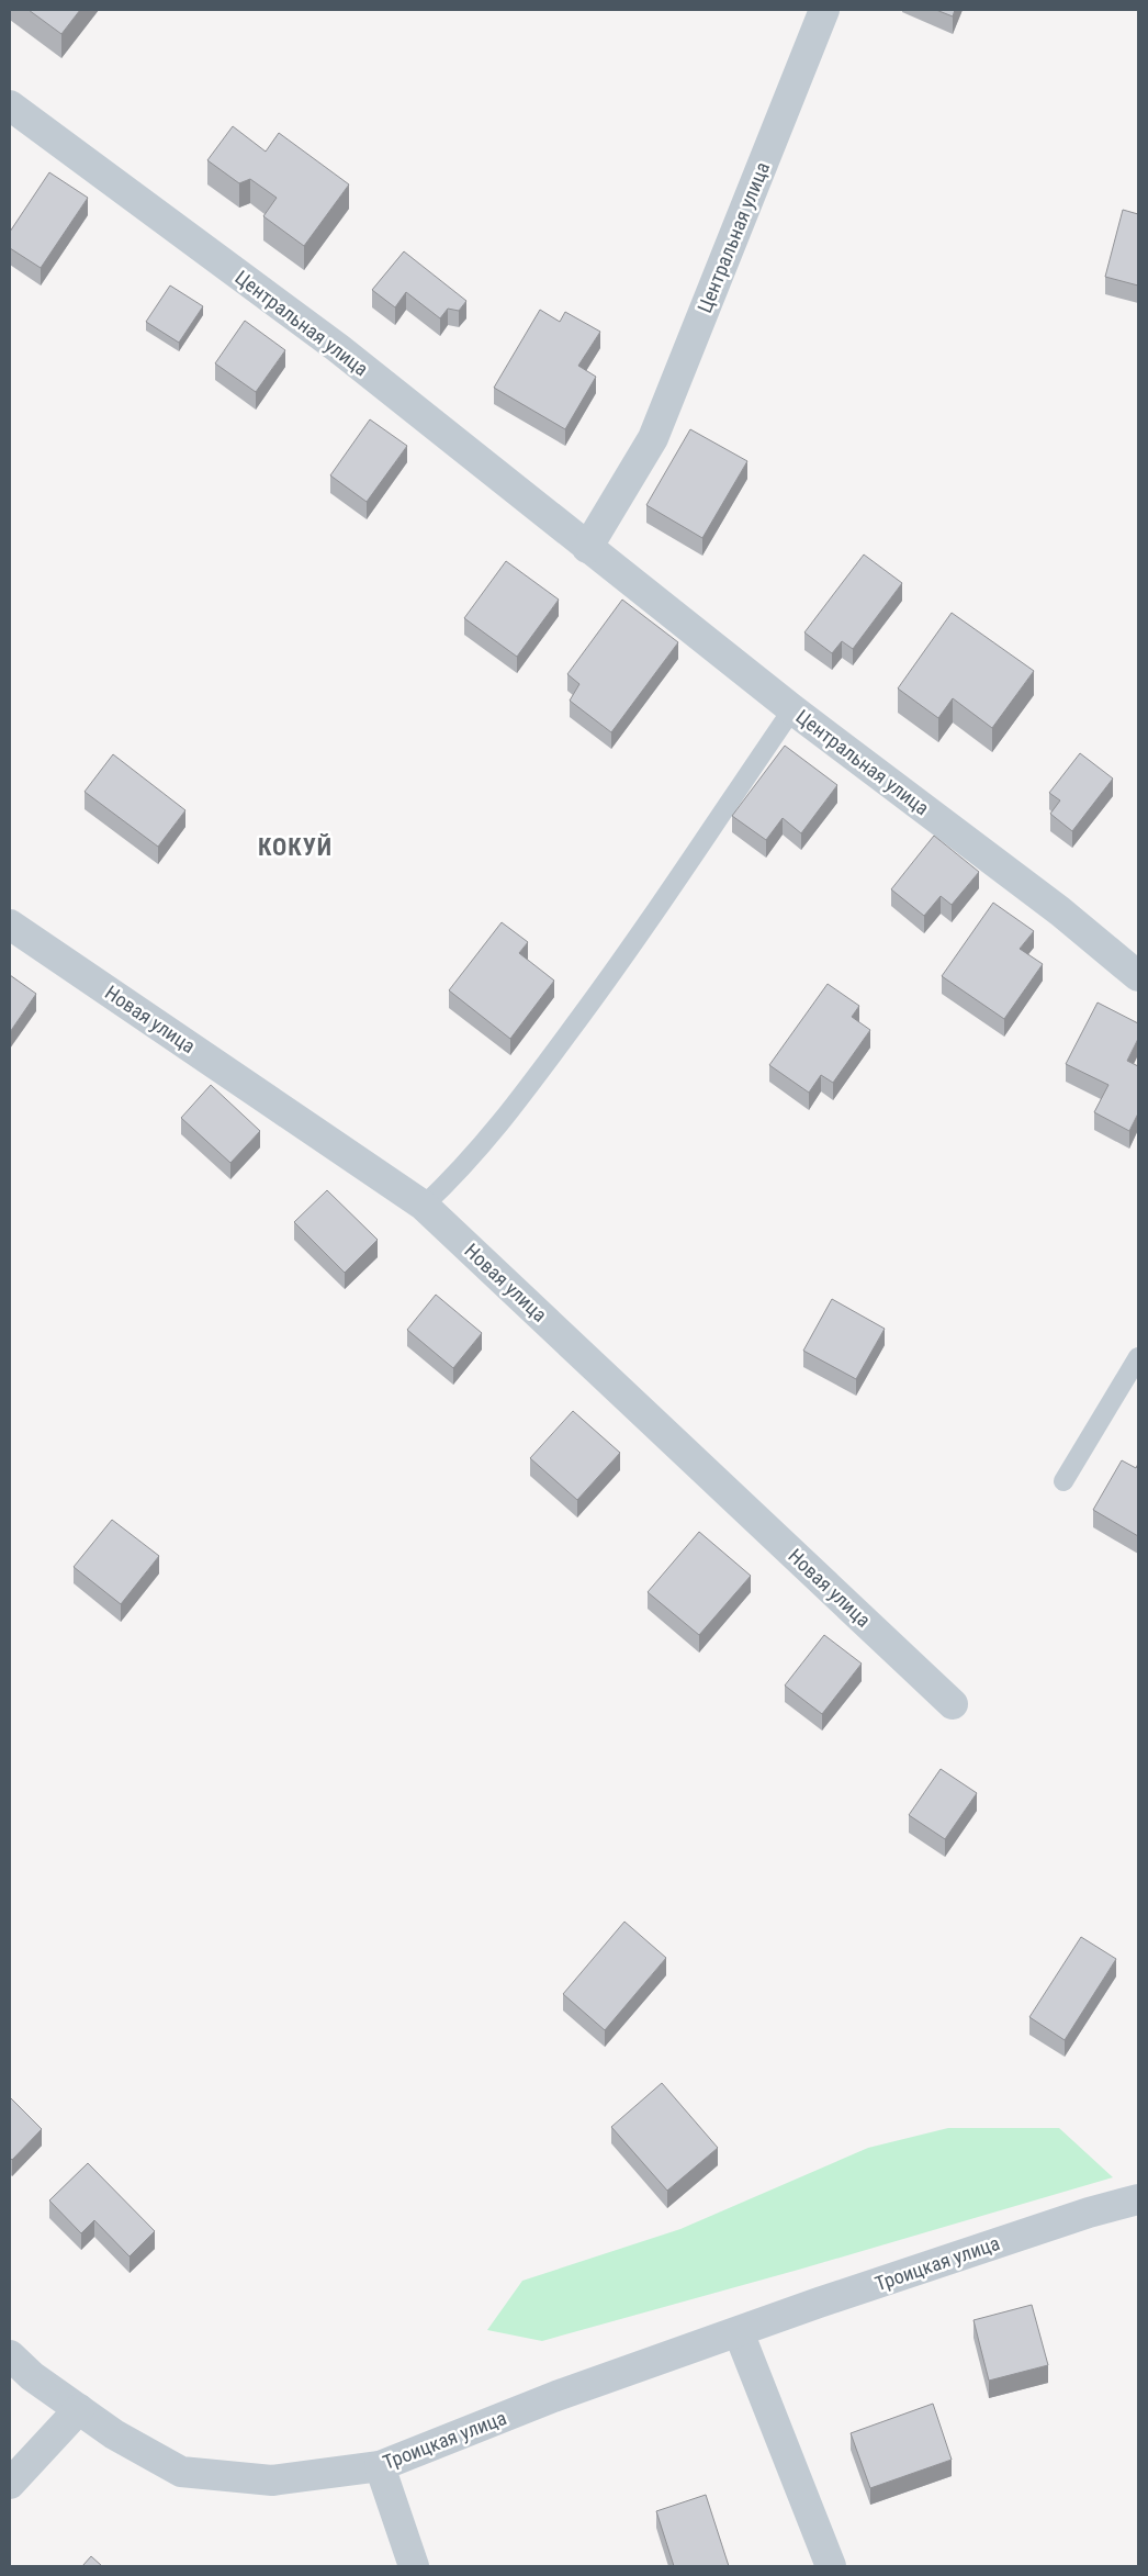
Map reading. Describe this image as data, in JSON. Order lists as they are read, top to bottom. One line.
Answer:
{"streets":{"street":["Центральная улица","Новая улица","Троицкая улица"]},"districts":["КОКУЙ"]}
